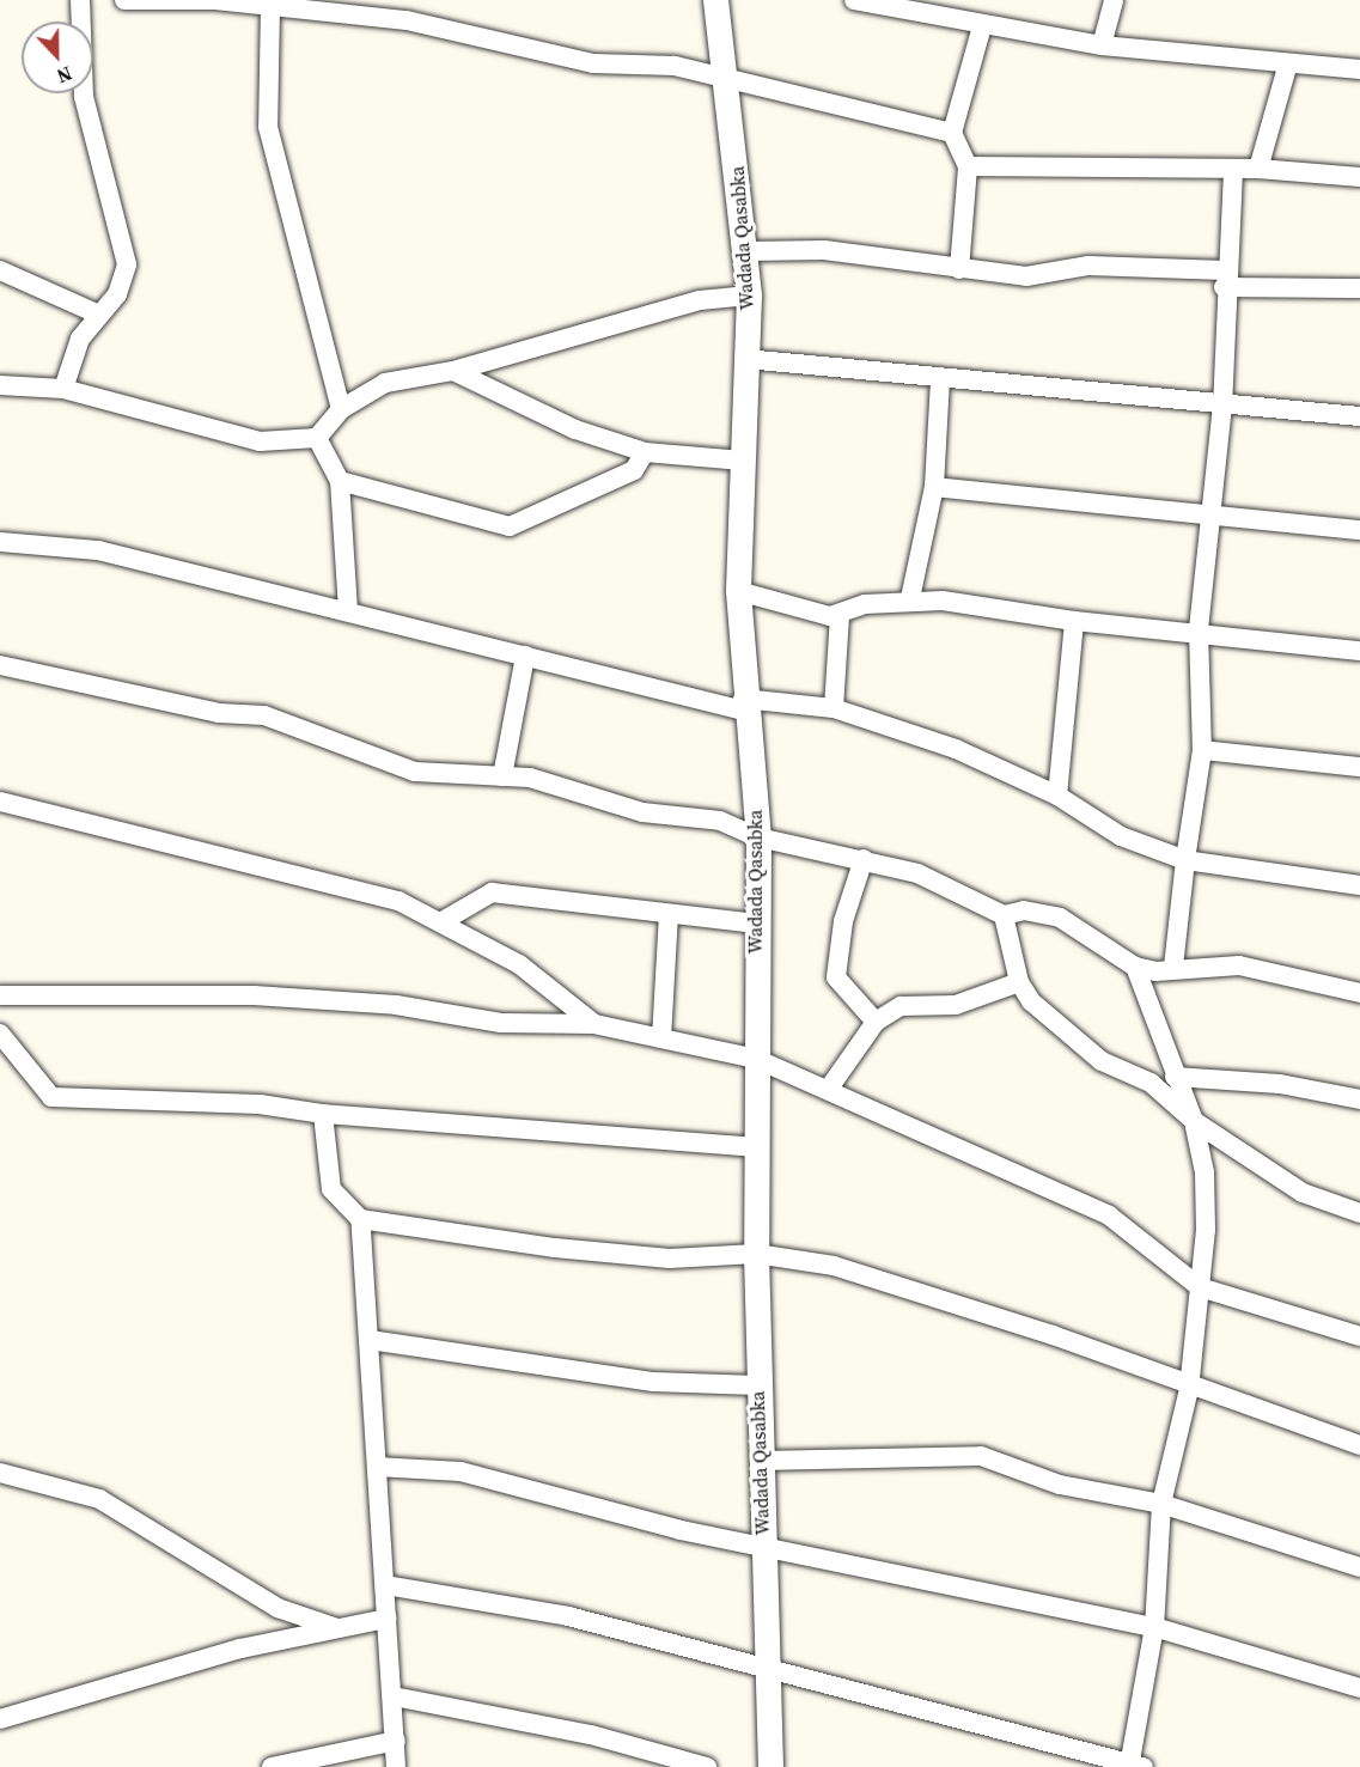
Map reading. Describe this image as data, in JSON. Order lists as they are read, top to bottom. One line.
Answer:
{"streets":{"street":["Wadada Qasabka"]},"north":"bottom"}
